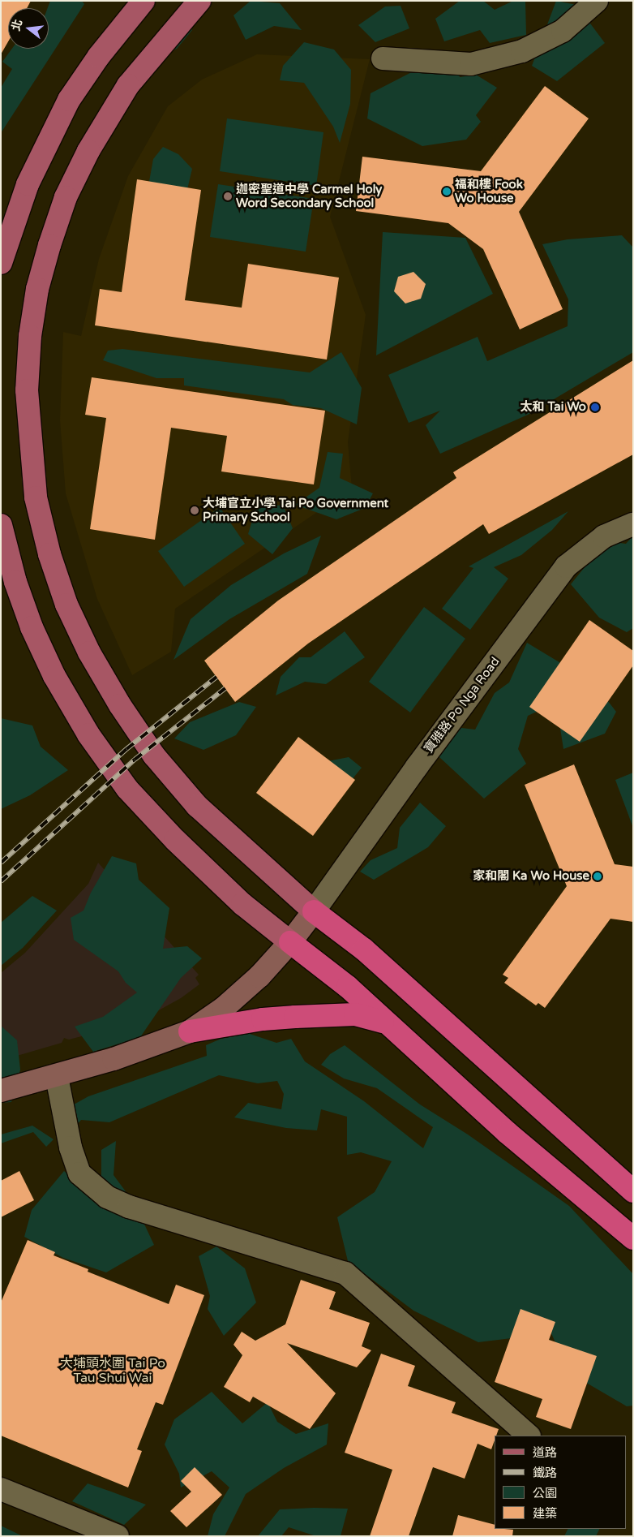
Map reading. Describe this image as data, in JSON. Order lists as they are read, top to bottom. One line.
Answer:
{"streets":{"street":["寶雅路 Po Nga Road"]},"districts":["大埔頭水圍 Tai Po Tau Shui Wai"],"places":["福和樓 Fook Wo House","迦密聖道中學 Carmel Holy Word Secondary School","太和 Tai Wo","大埔官立小學 Tai Po Government Primary School","家和閣 Ka Wo House"],"legend":["道路","鐵路","公園","建築"],"north":"left"}
